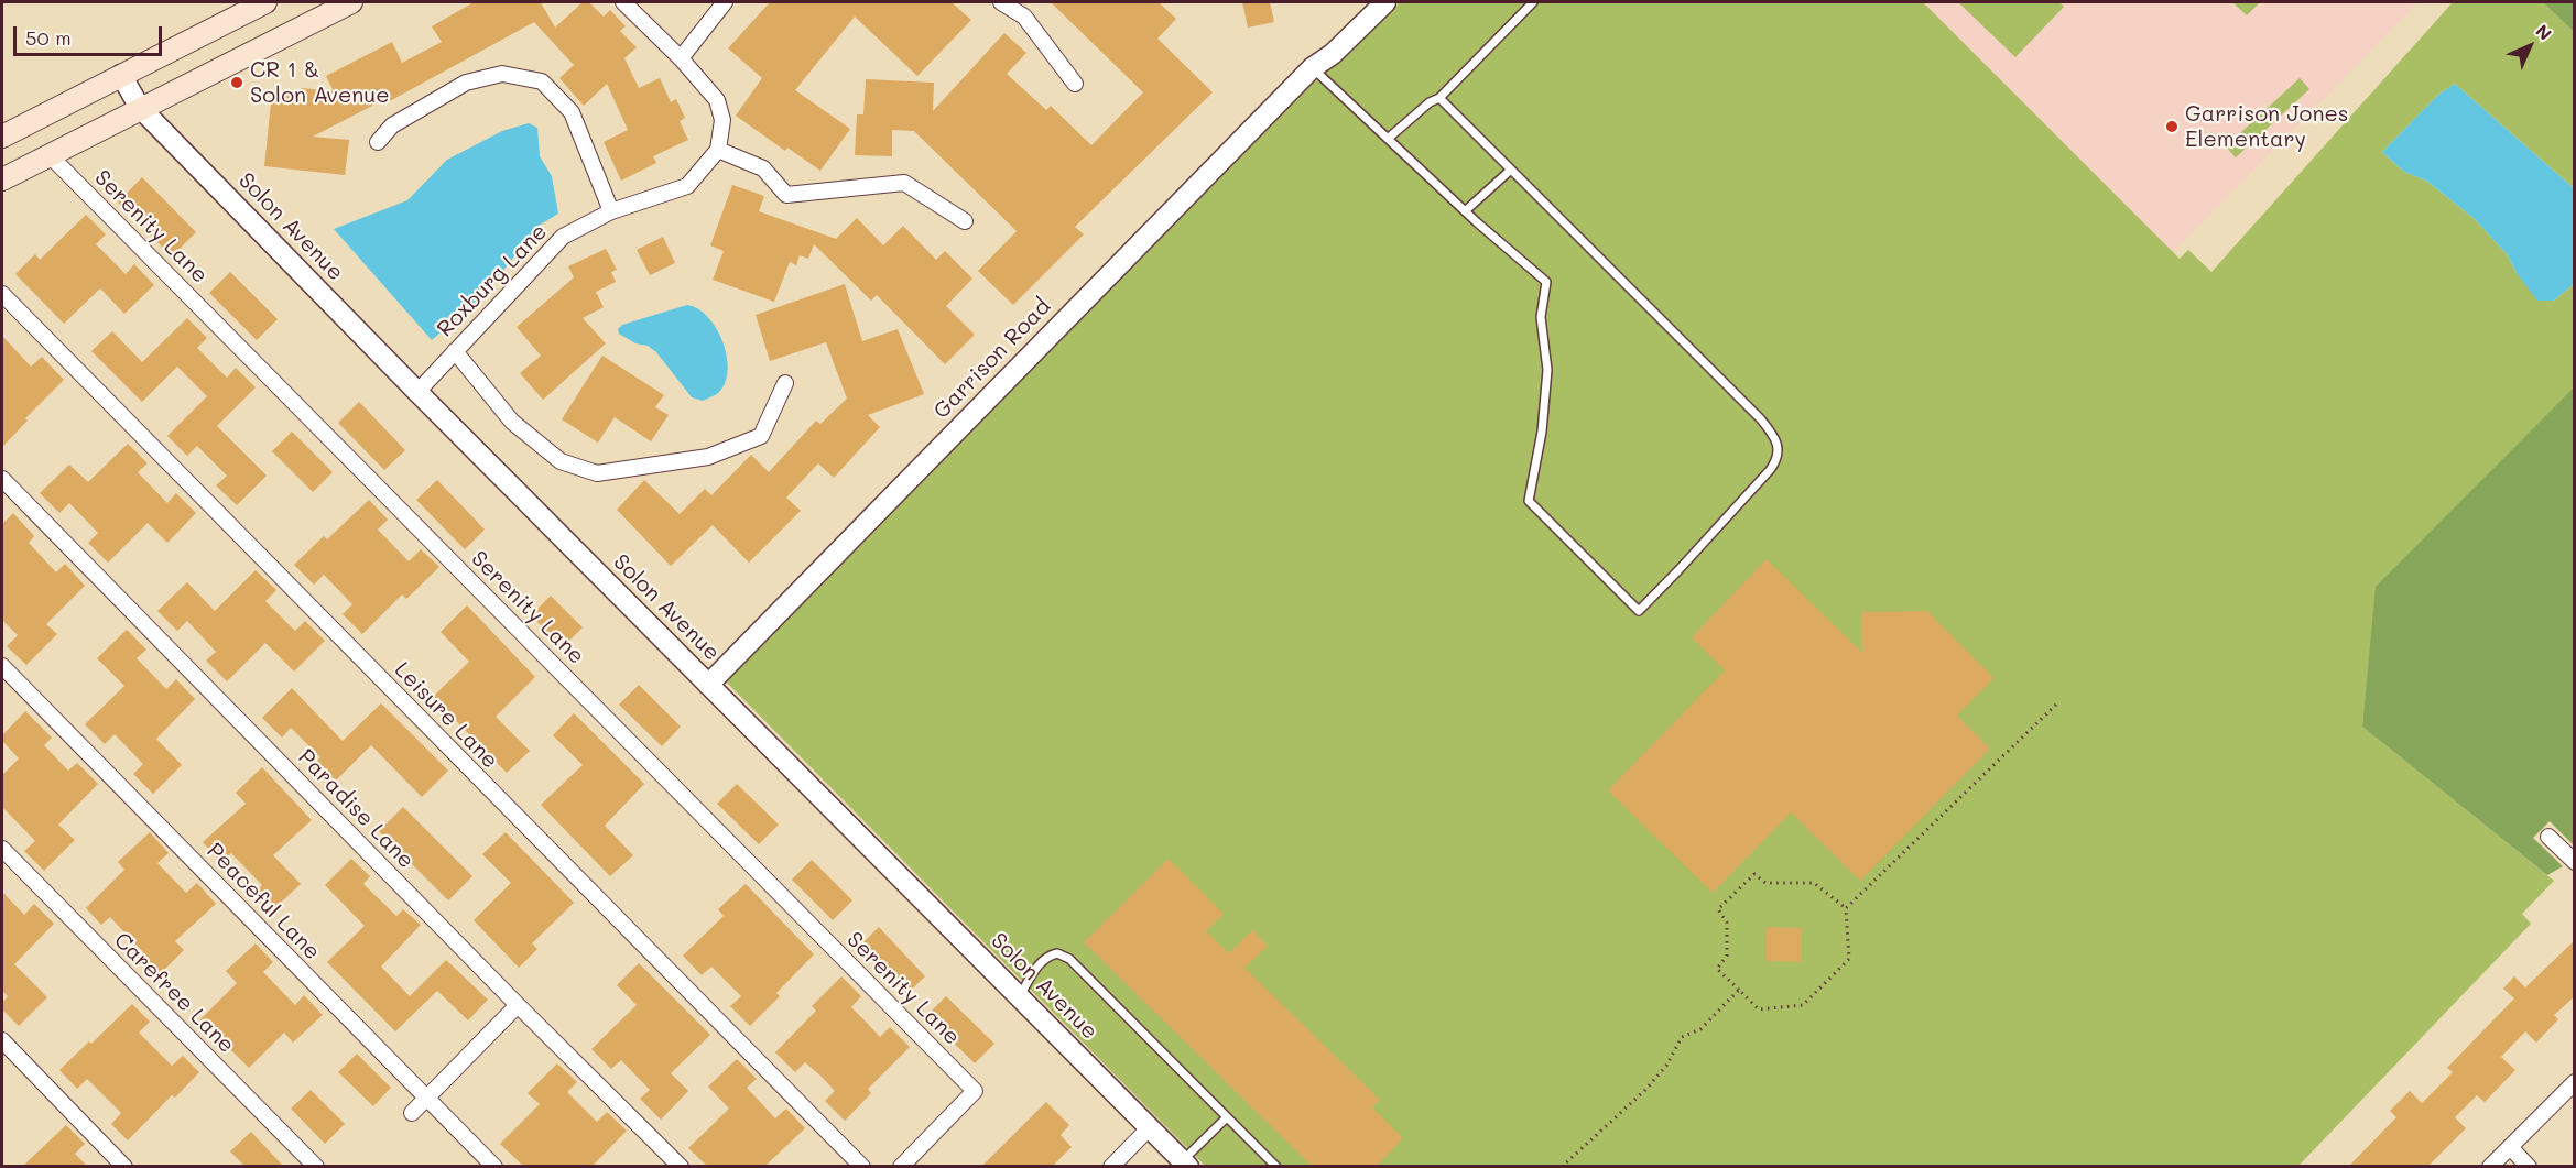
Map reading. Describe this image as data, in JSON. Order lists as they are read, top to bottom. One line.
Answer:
{"streets":{"street":["Serenity Lane","Solon Avenue","Roxburg Lane","Garrison Road","Leisure Lane","Paradise Lane","Peaceful Lane","Carefree Lane"]},"crossings":[["Solon Avenue","Roxburg Lane"],["Solon Avenue","Garrison Road"]],"places":["CR 1 & Solon Avenue","Garrison Jones Elementary"],"scale_bar":"50 m","north":"top right"}
